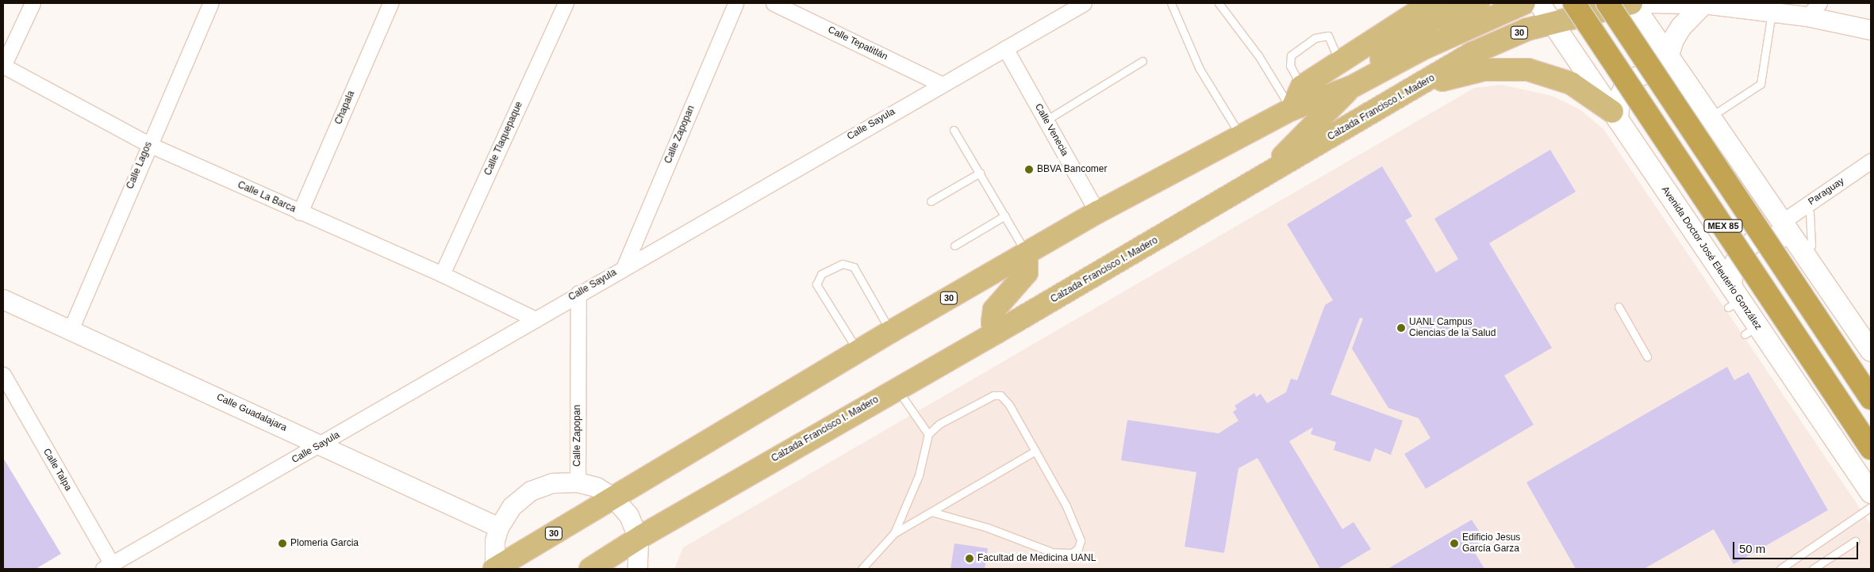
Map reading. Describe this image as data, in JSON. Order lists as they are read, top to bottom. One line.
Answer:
{"streets":{"highway":["MEX 85"],"main road":["30","Calzada Francisco I. Madero","Avenida Doctor José Eleuterio González"],"street":["Calle Tepatitlán","Chapala","Calle Sayula","Calle Venecia","Calle Zapopan","Calle Tlaquepaque","Calle Lagos","Paraguay","Calle La Barca","Calle Guadalajara","Calle Talpa"]},"crossings":[["30","Calle Venecia"],["Calle Tepatitlán","Calle Sayula"],["Chapala","Calle La Barca"],["Calzada Francisco I. Madero","Avenida Doctor José Eleuterio González"],["Calle Sayula","Calle Venecia"],["Calle Sayula","Calle Zapopan"],["Calle Sayula","Calle La Barca"],["Calle Sayula","Calle Guadalajara"],["Calle Sayula","Calle Talpa"],["Calle Tlaquepaque","Calle La Barca"],["Calle Lagos","Calle La Barca"],["Calle Lagos","Calle Guadalajara"]],"places":["BBVA Bancomer","UANL Campus Ciencias de la Salud","Plomeria Garcia","Edificio Jesus García Garza","Facultad de Medicina UANL"],"scale_bar":"50 m"}
